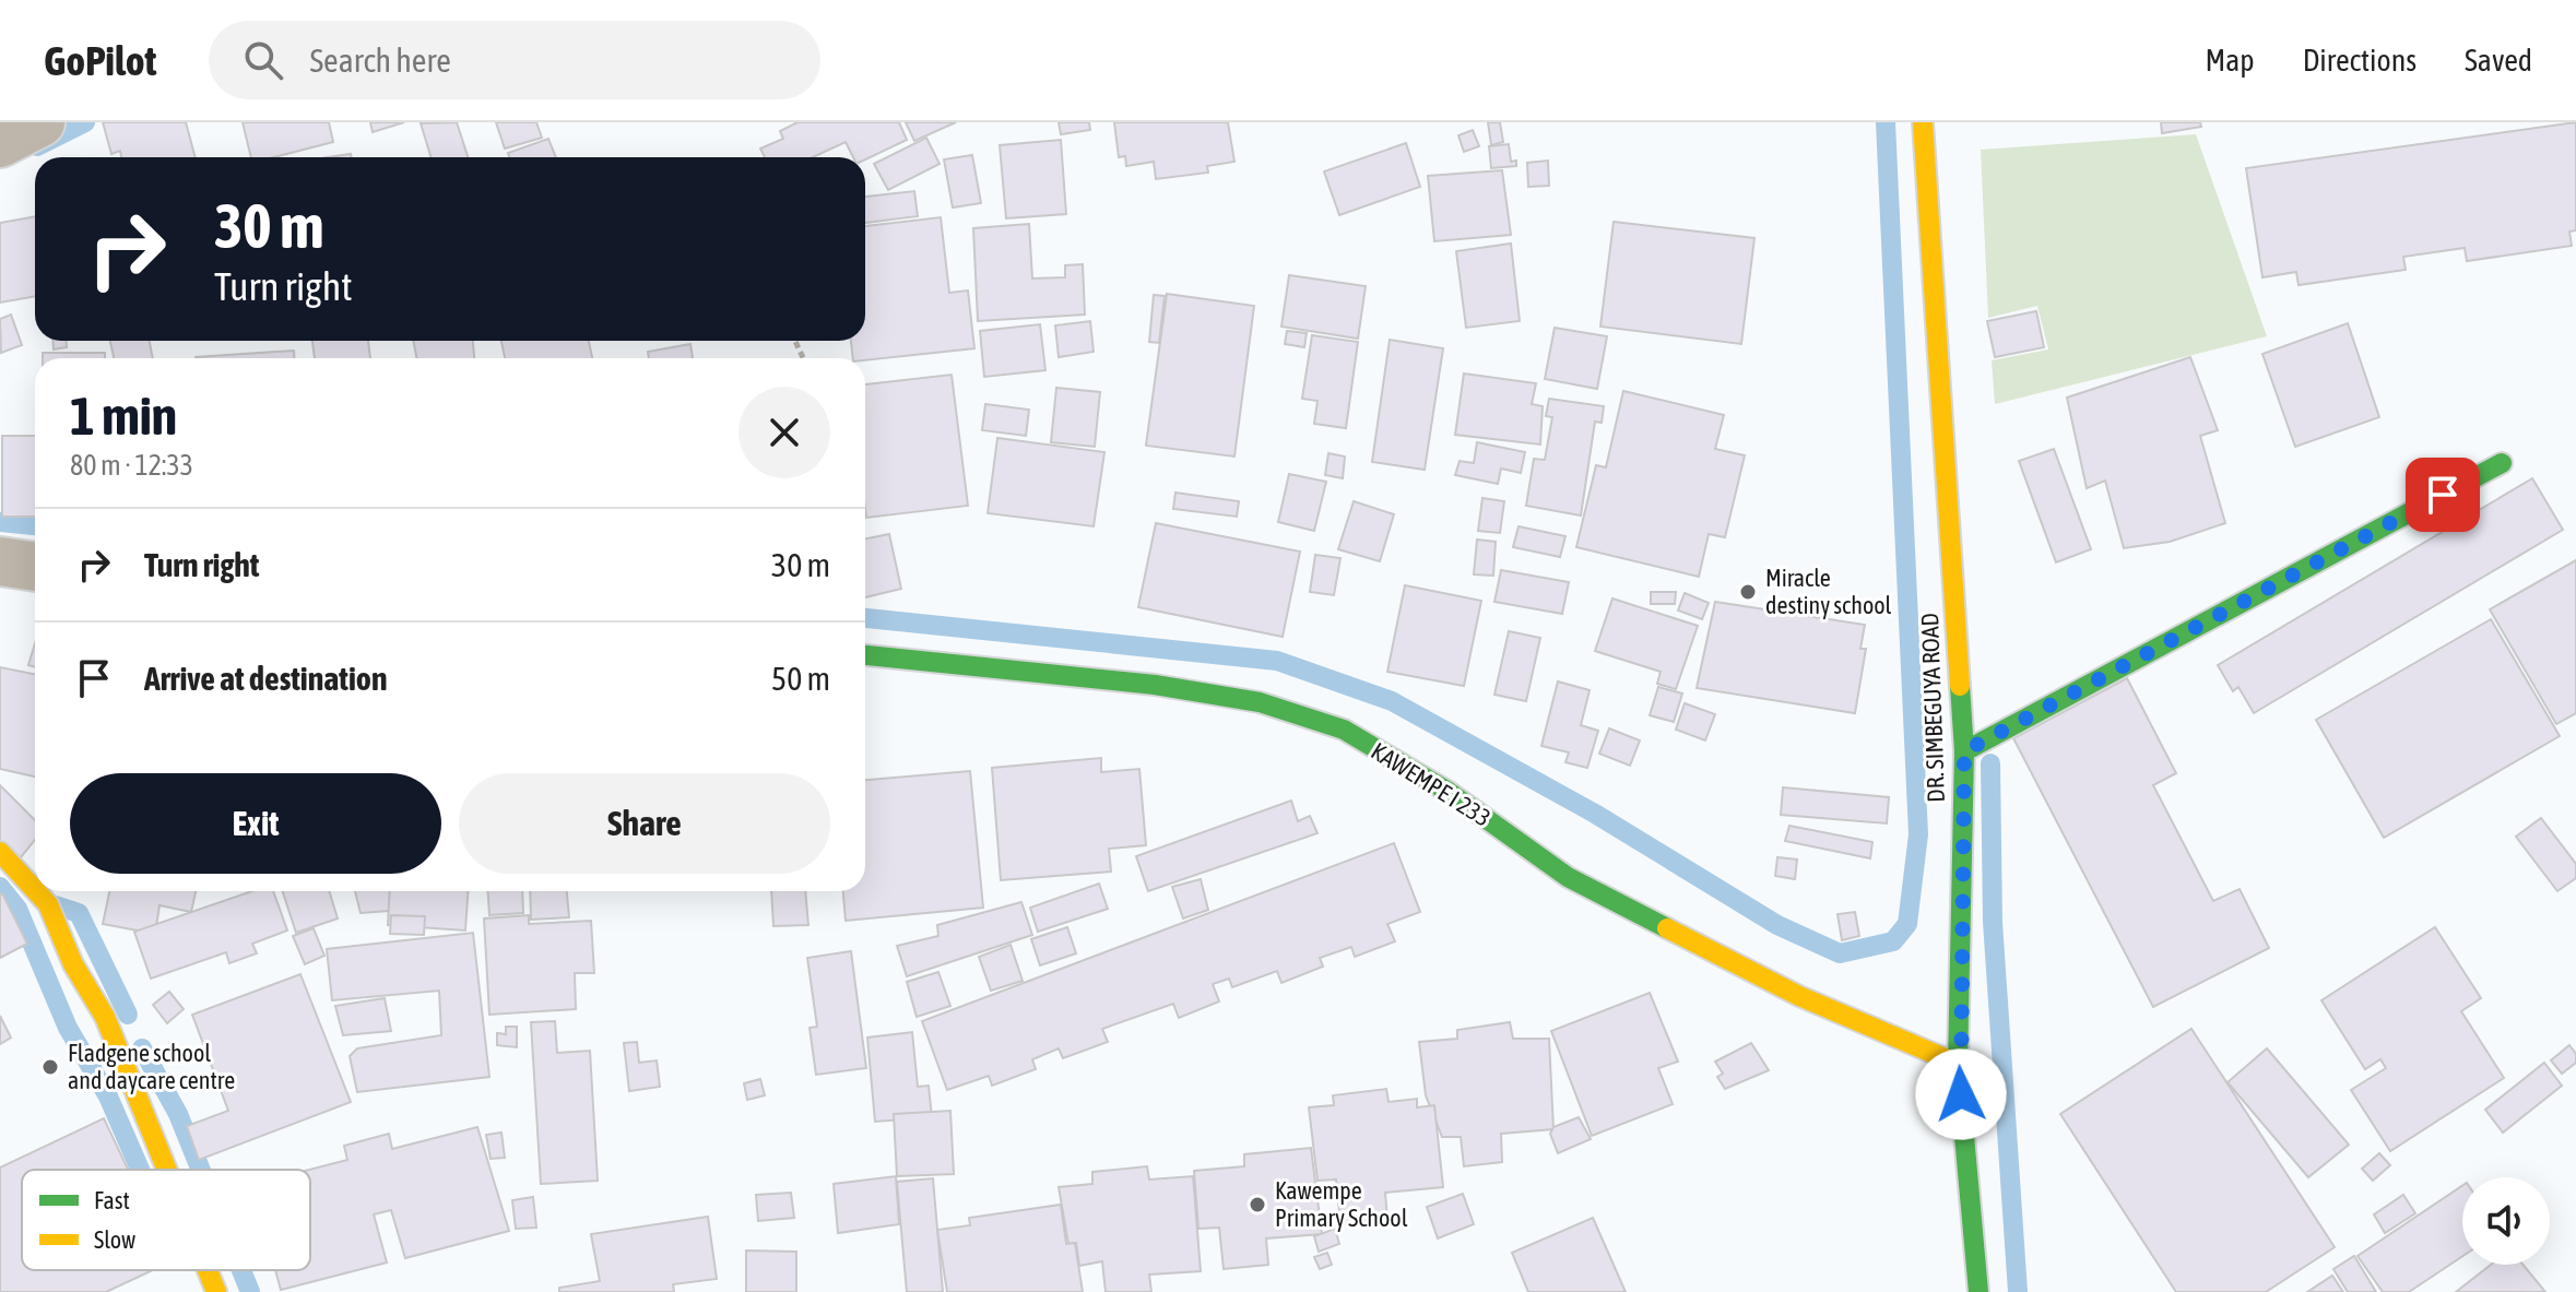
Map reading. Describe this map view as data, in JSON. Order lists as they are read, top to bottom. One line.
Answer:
{"streets":{"street":["DR. SIMBEGUYA ROAD","KAWEMPE I 233"]},"crossings":[["DR. SIMBEGUYA ROAD","KAWEMPE I 233"]],"places":["Miracle destiny school","Fladgene school and daycare centre","Kawempe Primary School"],"legend":["Fast","Slow"],"page":{"header":"GoPilot","search":"Search here","nav":["Map","Directions","Saved"],"turn":["30 m","Turn right"],"heading":["1 min","80 m · 12:33"],"list":[{"name":"Turn right","value":"30 m"},{"name":"Arrive at destination","value":"50 m"}],"buttons":["Exit","Share"]}}
